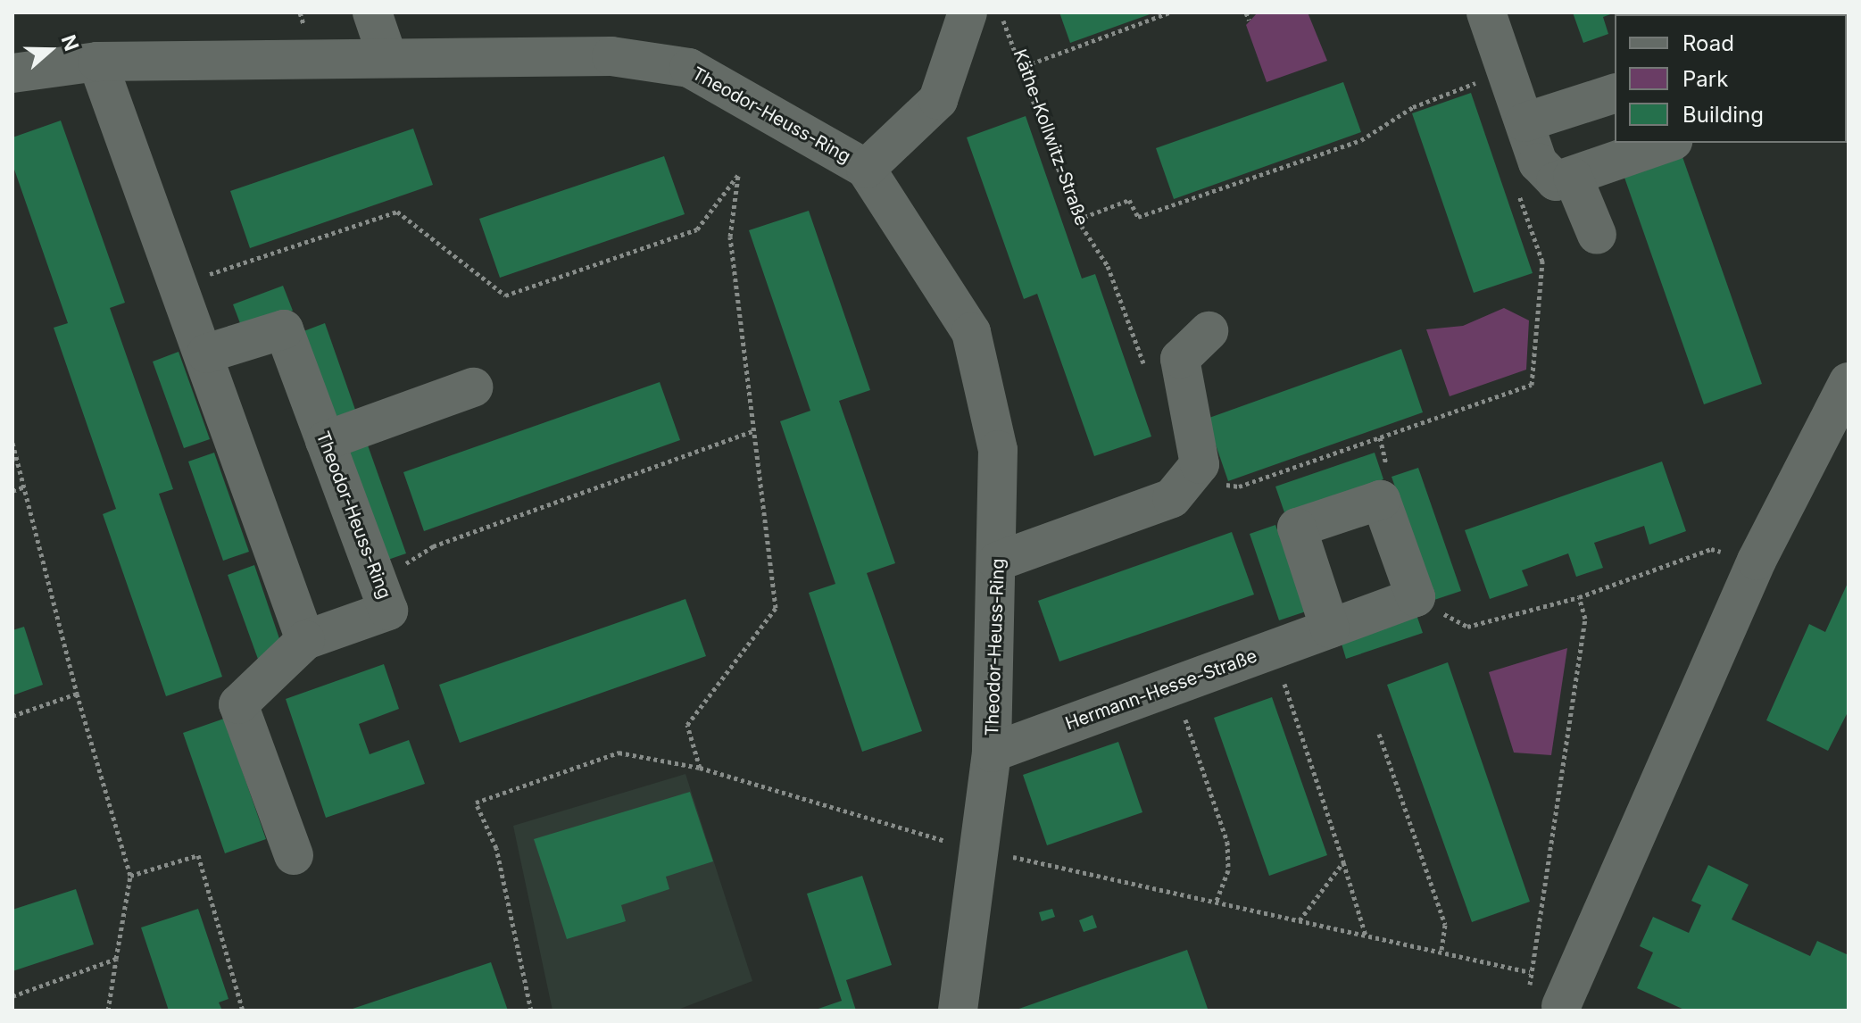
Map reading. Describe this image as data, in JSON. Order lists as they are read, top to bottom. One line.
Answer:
{"streets":{"street":["Theodor-Heuss-Ring","Hermann-Hesse-Straße"],"path":["Käthe-Kollwitz-Straße"]},"crossings":[["Theodor-Heuss-Ring","Hermann-Hesse-Straße"]],"legend":["Road","Park","Building"],"north":"right"}
